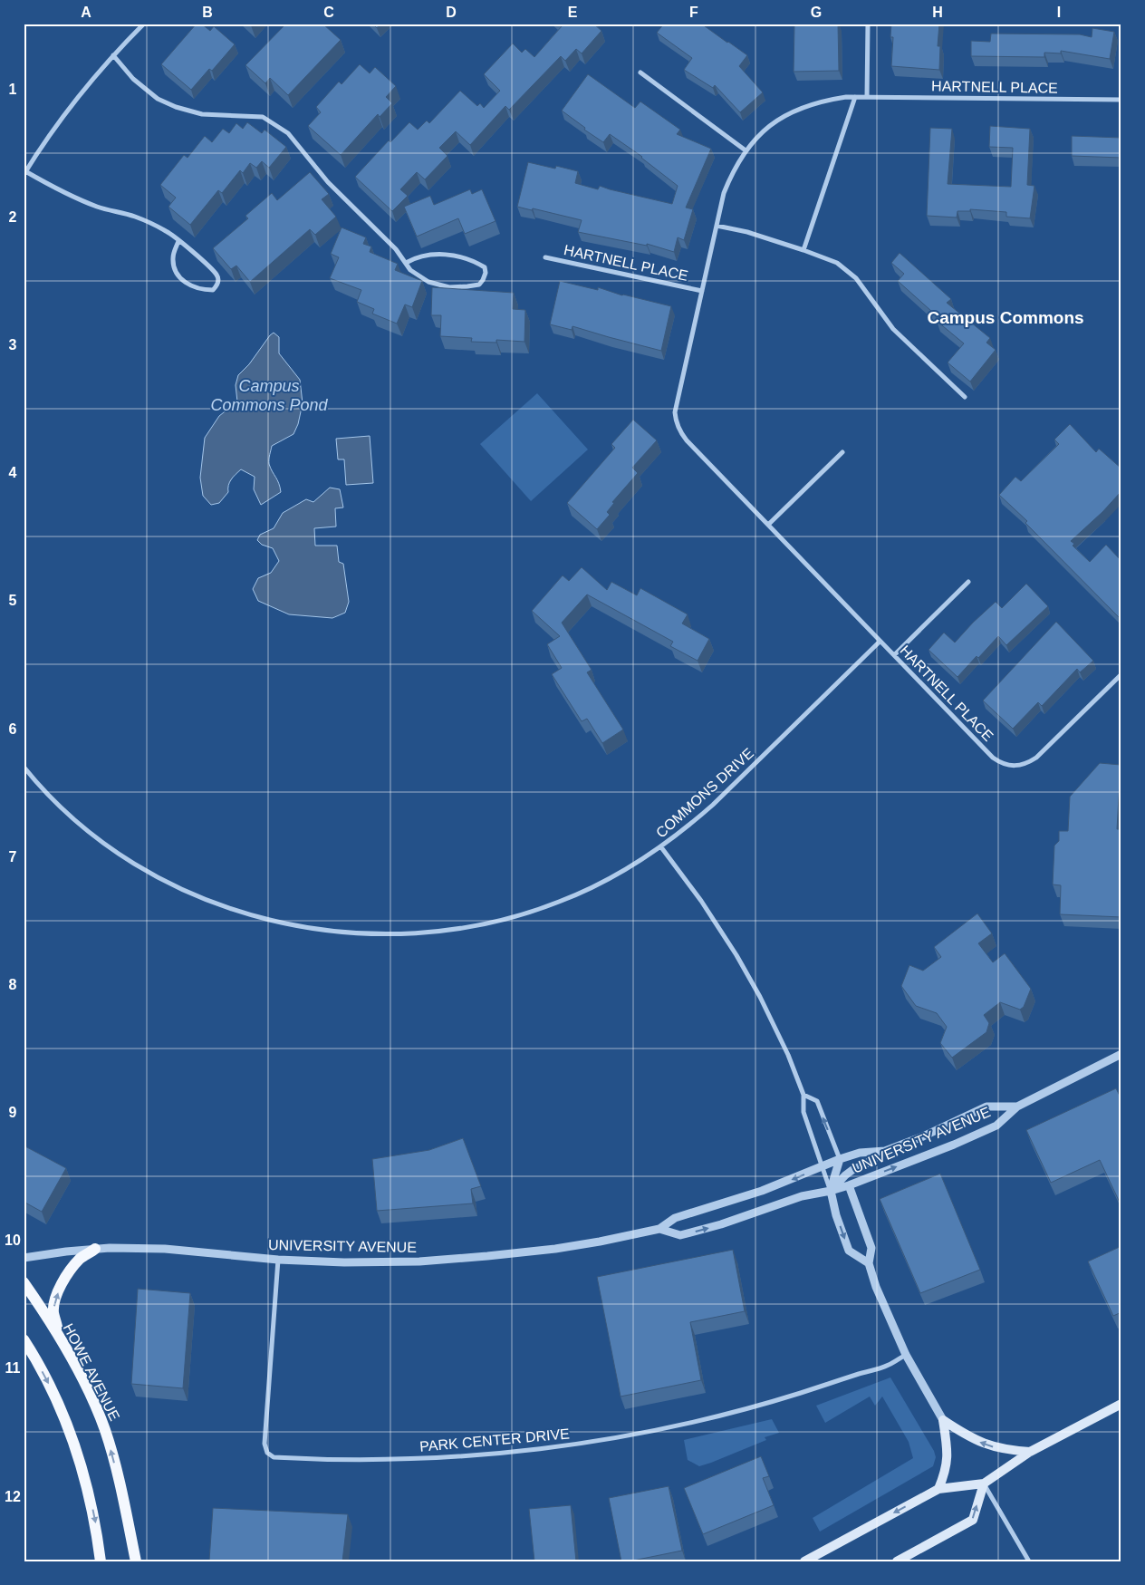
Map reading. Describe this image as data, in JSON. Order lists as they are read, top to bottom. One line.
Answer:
{"streets":{"main road":["HOWE AVENUE"],"street":["HARTNELL PLACE","COMMONS DRIVE","UNIVERSITY AVENUE","PARK CENTER DRIVE"]},"crossings":[["HARTNELL PLACE","COMMONS DRIVE"],["UNIVERSITY AVENUE","PARK CENTER DRIVE"]],"districts":["Campus Commons"],"water":["Campus Commons Pond"],"grid":{"columns":["A","B","C","D","E","F","G","H","I"],"rows":["1","2","3","4","5","6","7","8","9","10","11","12"]}}
